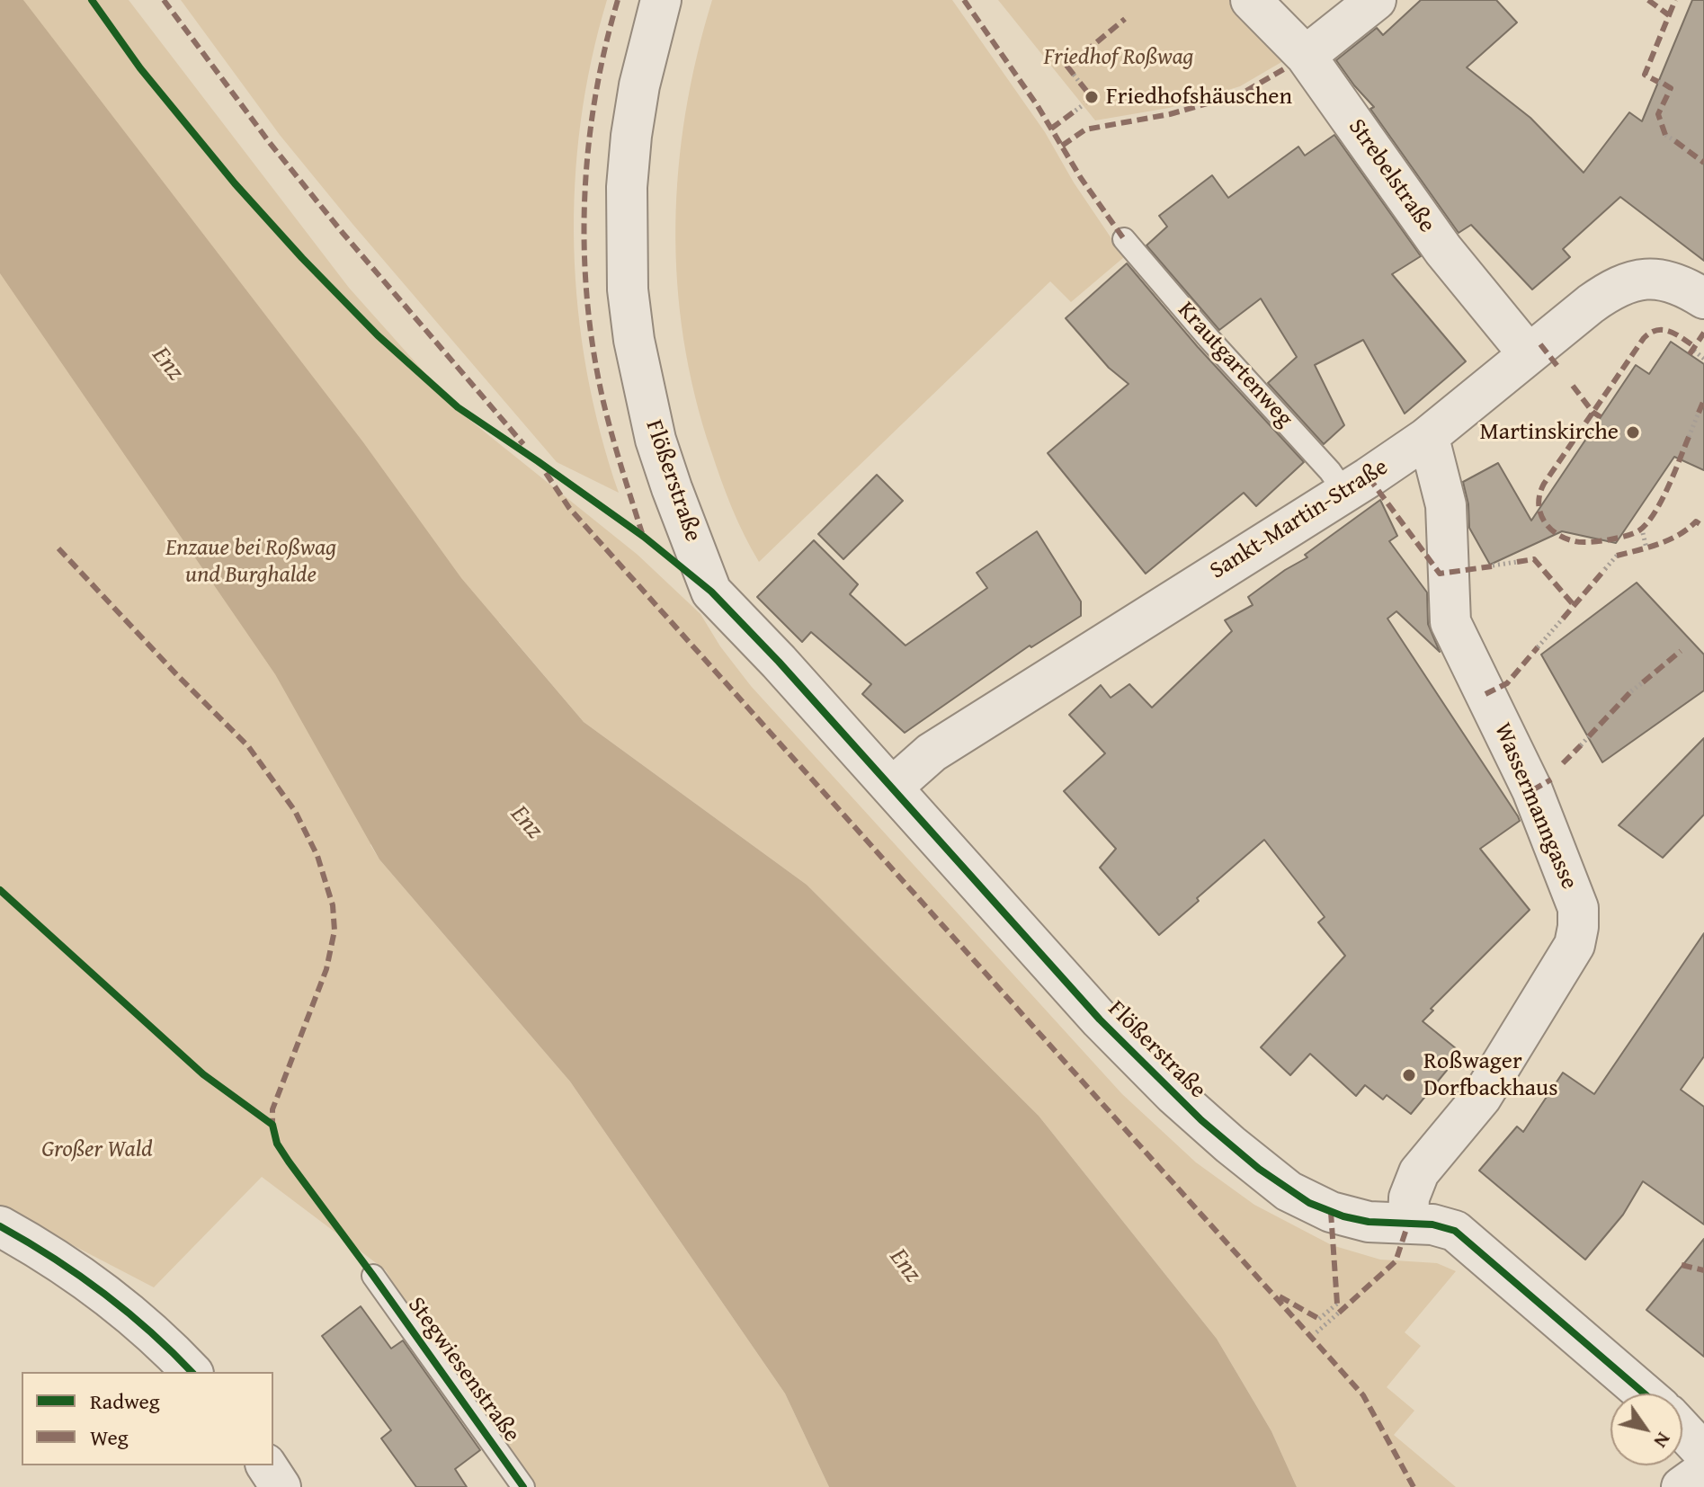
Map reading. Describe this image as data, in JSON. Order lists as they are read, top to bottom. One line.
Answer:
{"streets":{"street":["Strebelstraße","Flößerstraße","Sankt-Martin-Straße","Wassermanngasse"],"lane":["Krautgartenweg","Stegwiesenstraße"]},"crossings":[["Strebelstraße","Sankt-Martin-Straße"],["Krautgartenweg","Sankt-Martin-Straße"],["Flößerstraße","Sankt-Martin-Straße"],["Flößerstraße","Wassermanngasse"],["Sankt-Martin-Straße","Wassermanngasse"]],"water":["Enz"],"parks":["Friedhof Roßwag","Enzaue bei Roßwag und Burghalde","Großer Wald"],"places":["Friedhofshäuschen","Martinskirche","Roßwager Dorfbackhaus"],"legend":["Radweg","Weg"],"north":"bottom right"}
